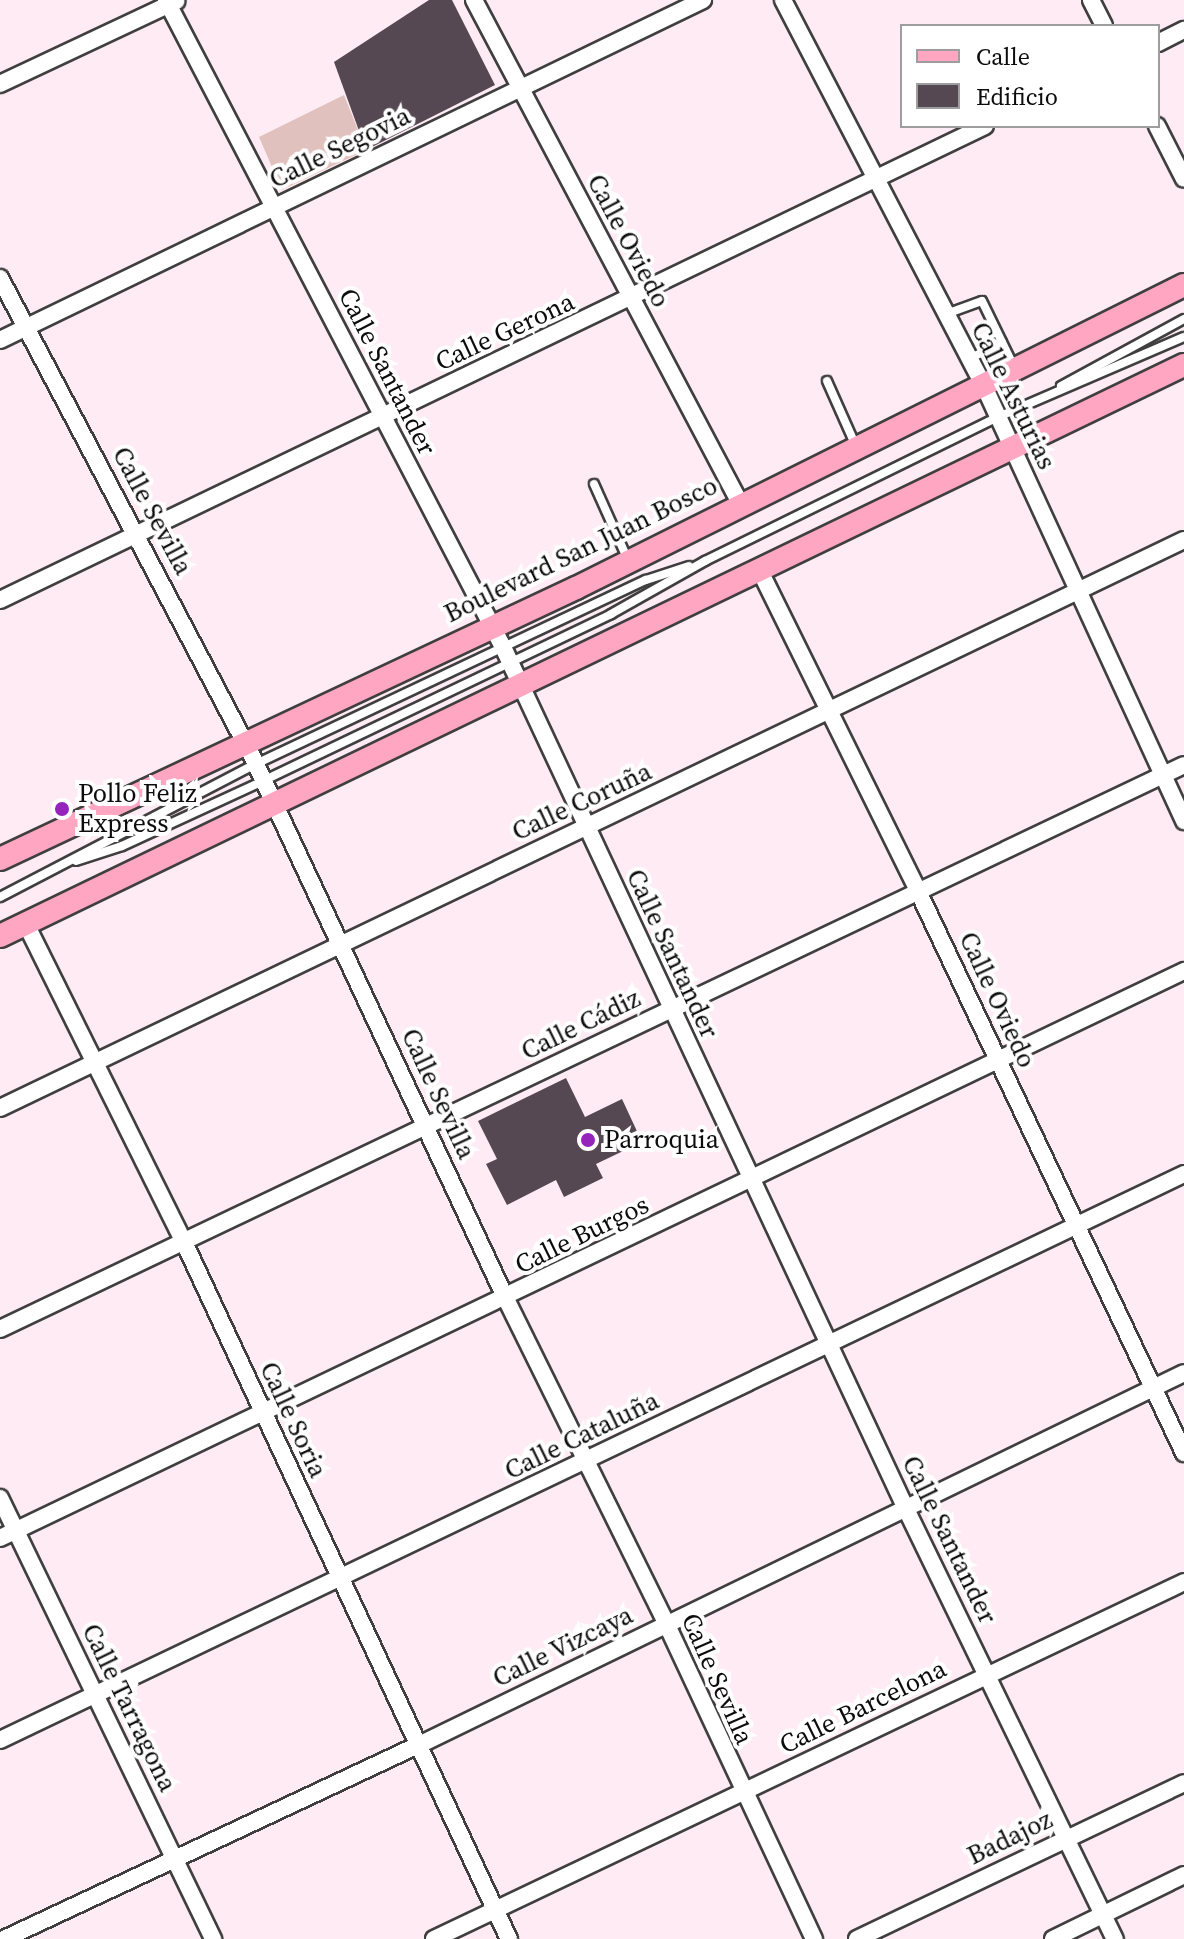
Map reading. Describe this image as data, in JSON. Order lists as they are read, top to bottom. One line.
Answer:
{"streets":{"street":["Calle Segovia","Calle Oviedo","Calle Gerona","Calle Santander","Calle Asturias","Calle Sevilla","Boulevard San Juan Bosco","Calle Coruña","Calle Cádiz","Calle Burgos","Calle Soria","Calle Cataluña","Calle Vizcaya","Calle Barcelona","Calle Tarragona","Badajoz"]},"crossings":[["Calle Segovia","Calle Oviedo"],["Calle Segovia","Calle Santander"],["Calle Segovia","Calle Sevilla"],["Calle Oviedo","Calle Gerona"],["Calle Oviedo","Boulevard San Juan Bosco"],["Calle Oviedo","Calle Coruña"],["Calle Oviedo","Calle Cádiz"],["Calle Oviedo","Calle Burgos"],["Calle Oviedo","Calle Cataluña"],["Calle Oviedo","Calle Vizcaya"],["Calle Gerona","Calle Santander"],["Calle Gerona","Calle Asturias"],["Calle Gerona","Calle Sevilla"],["Calle Santander","Boulevard San Juan Bosco"],["Calle Santander","Calle Coruña"],["Calle Santander","Calle Cádiz"],["Calle Santander","Calle Burgos"],["Calle Santander","Calle Cataluña"],["Calle Santander","Calle Vizcaya"],["Calle Santander","Calle Barcelona"],["Calle Santander","Badajoz"],["Calle Asturias","Boulevard San Juan Bosco"],["Calle Asturias","Calle Coruña"],["Calle Asturias","Calle Cádiz"],["Calle Sevilla","Boulevard San Juan Bosco"],["Calle Sevilla","Calle Coruña"],["Calle Sevilla","Calle Cádiz"],["Calle Sevilla","Calle Burgos"],["Calle Sevilla","Calle Cataluña"],["Calle Sevilla","Calle Vizcaya"],["Calle Sevilla","Calle Barcelona"],["Calle Coruña","Calle Soria"],["Calle Cádiz","Calle Soria"],["Calle Burgos","Calle Soria"],["Calle Burgos","Calle Tarragona"],["Calle Soria","Calle Cataluña"],["Calle Soria","Calle Vizcaya"],["Calle Soria","Calle Barcelona"],["Calle Cataluña","Calle Tarragona"],["Calle Vizcaya","Calle Tarragona"]],"places":["Pollo Feliz Express","Parroquia"],"legend":["Calle","Edificio"]}
